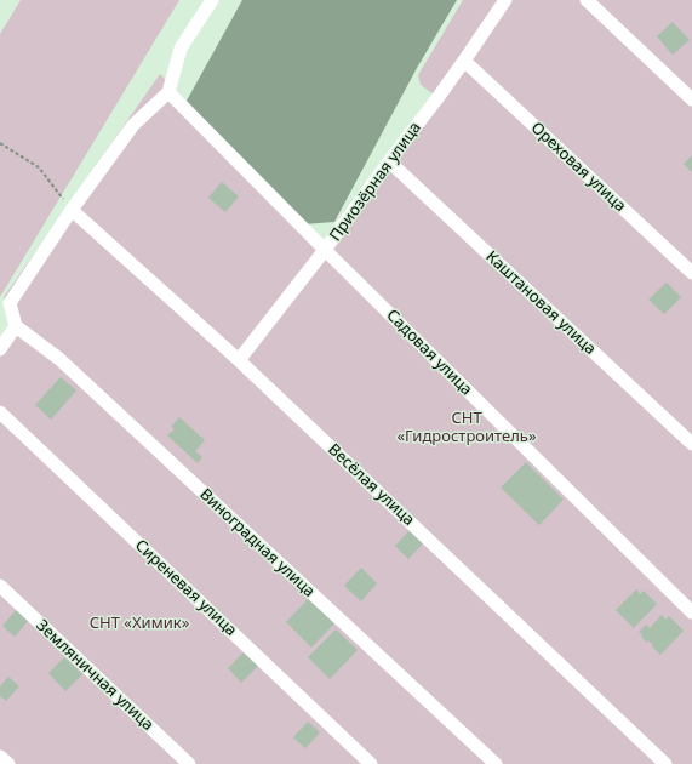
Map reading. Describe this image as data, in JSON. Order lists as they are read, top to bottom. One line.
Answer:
{"streets":{"street":["Ореховая улица","Приозёрная улица","Каштановая улица","Садовая улица","Весёлая улица","Виноградная улица","Сиреневая улица","Земляничная улица"]},"crossings":[["Ореховая улица","Приозёрная улица"],["Приозёрная улица","Каштановая улица"],["Приозёрная улица","Садовая улица"],["Приозёрная улица","Весёлая улица"]],"parks":["СНТ «Гидростроитель»","СНТ «Химик»"]}
